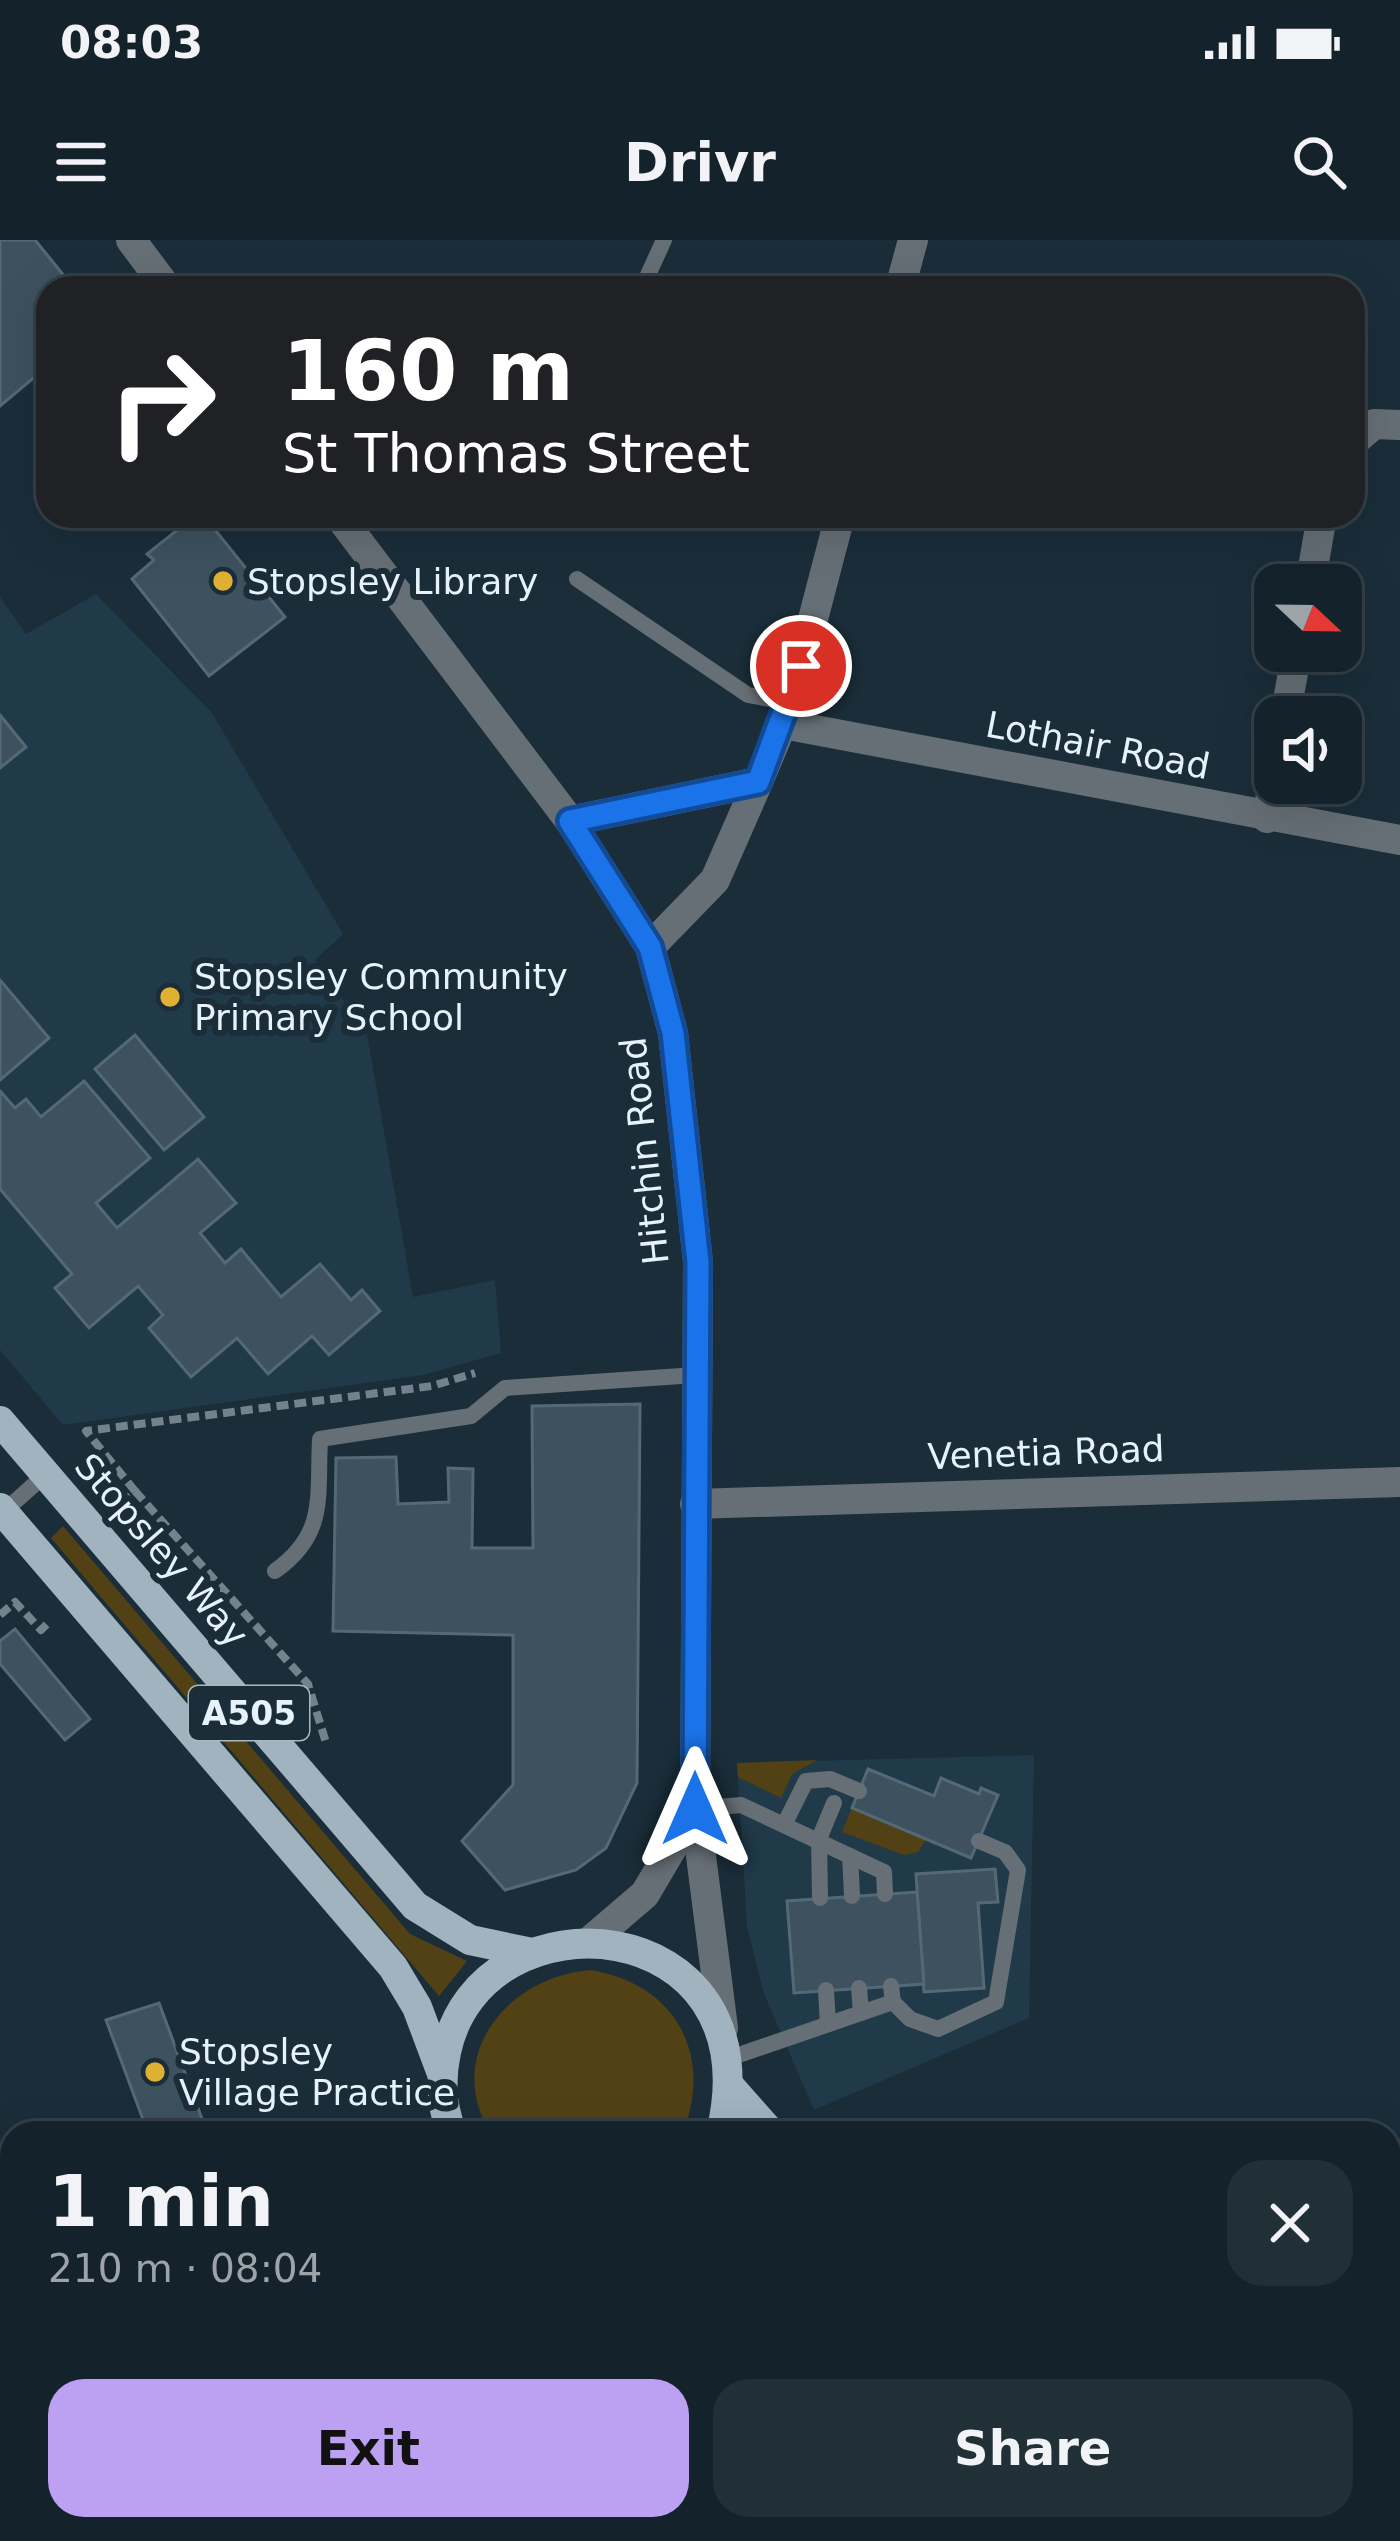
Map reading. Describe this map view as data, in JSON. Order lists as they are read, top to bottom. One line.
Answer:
{"streets":{"main road":["Stopsley Way","A505"],"street":["Lothair Road","Hitchin Road","Venetia Road"]},"crossings":[["Hitchin Road","Venetia Road"],["Hitchin Road","A505"],["Stopsley Way","A505"]],"places":["Stopsley Library","Stopsley Community Primary School","Stopsley Village Practice"],"north":"right","page":{"status":"08:03","header":"Drivr","turn":["160 m","St Thomas Street"],"heading":["1 min","210 m · 08:04"],"buttons":["Exit","Share"]}}
